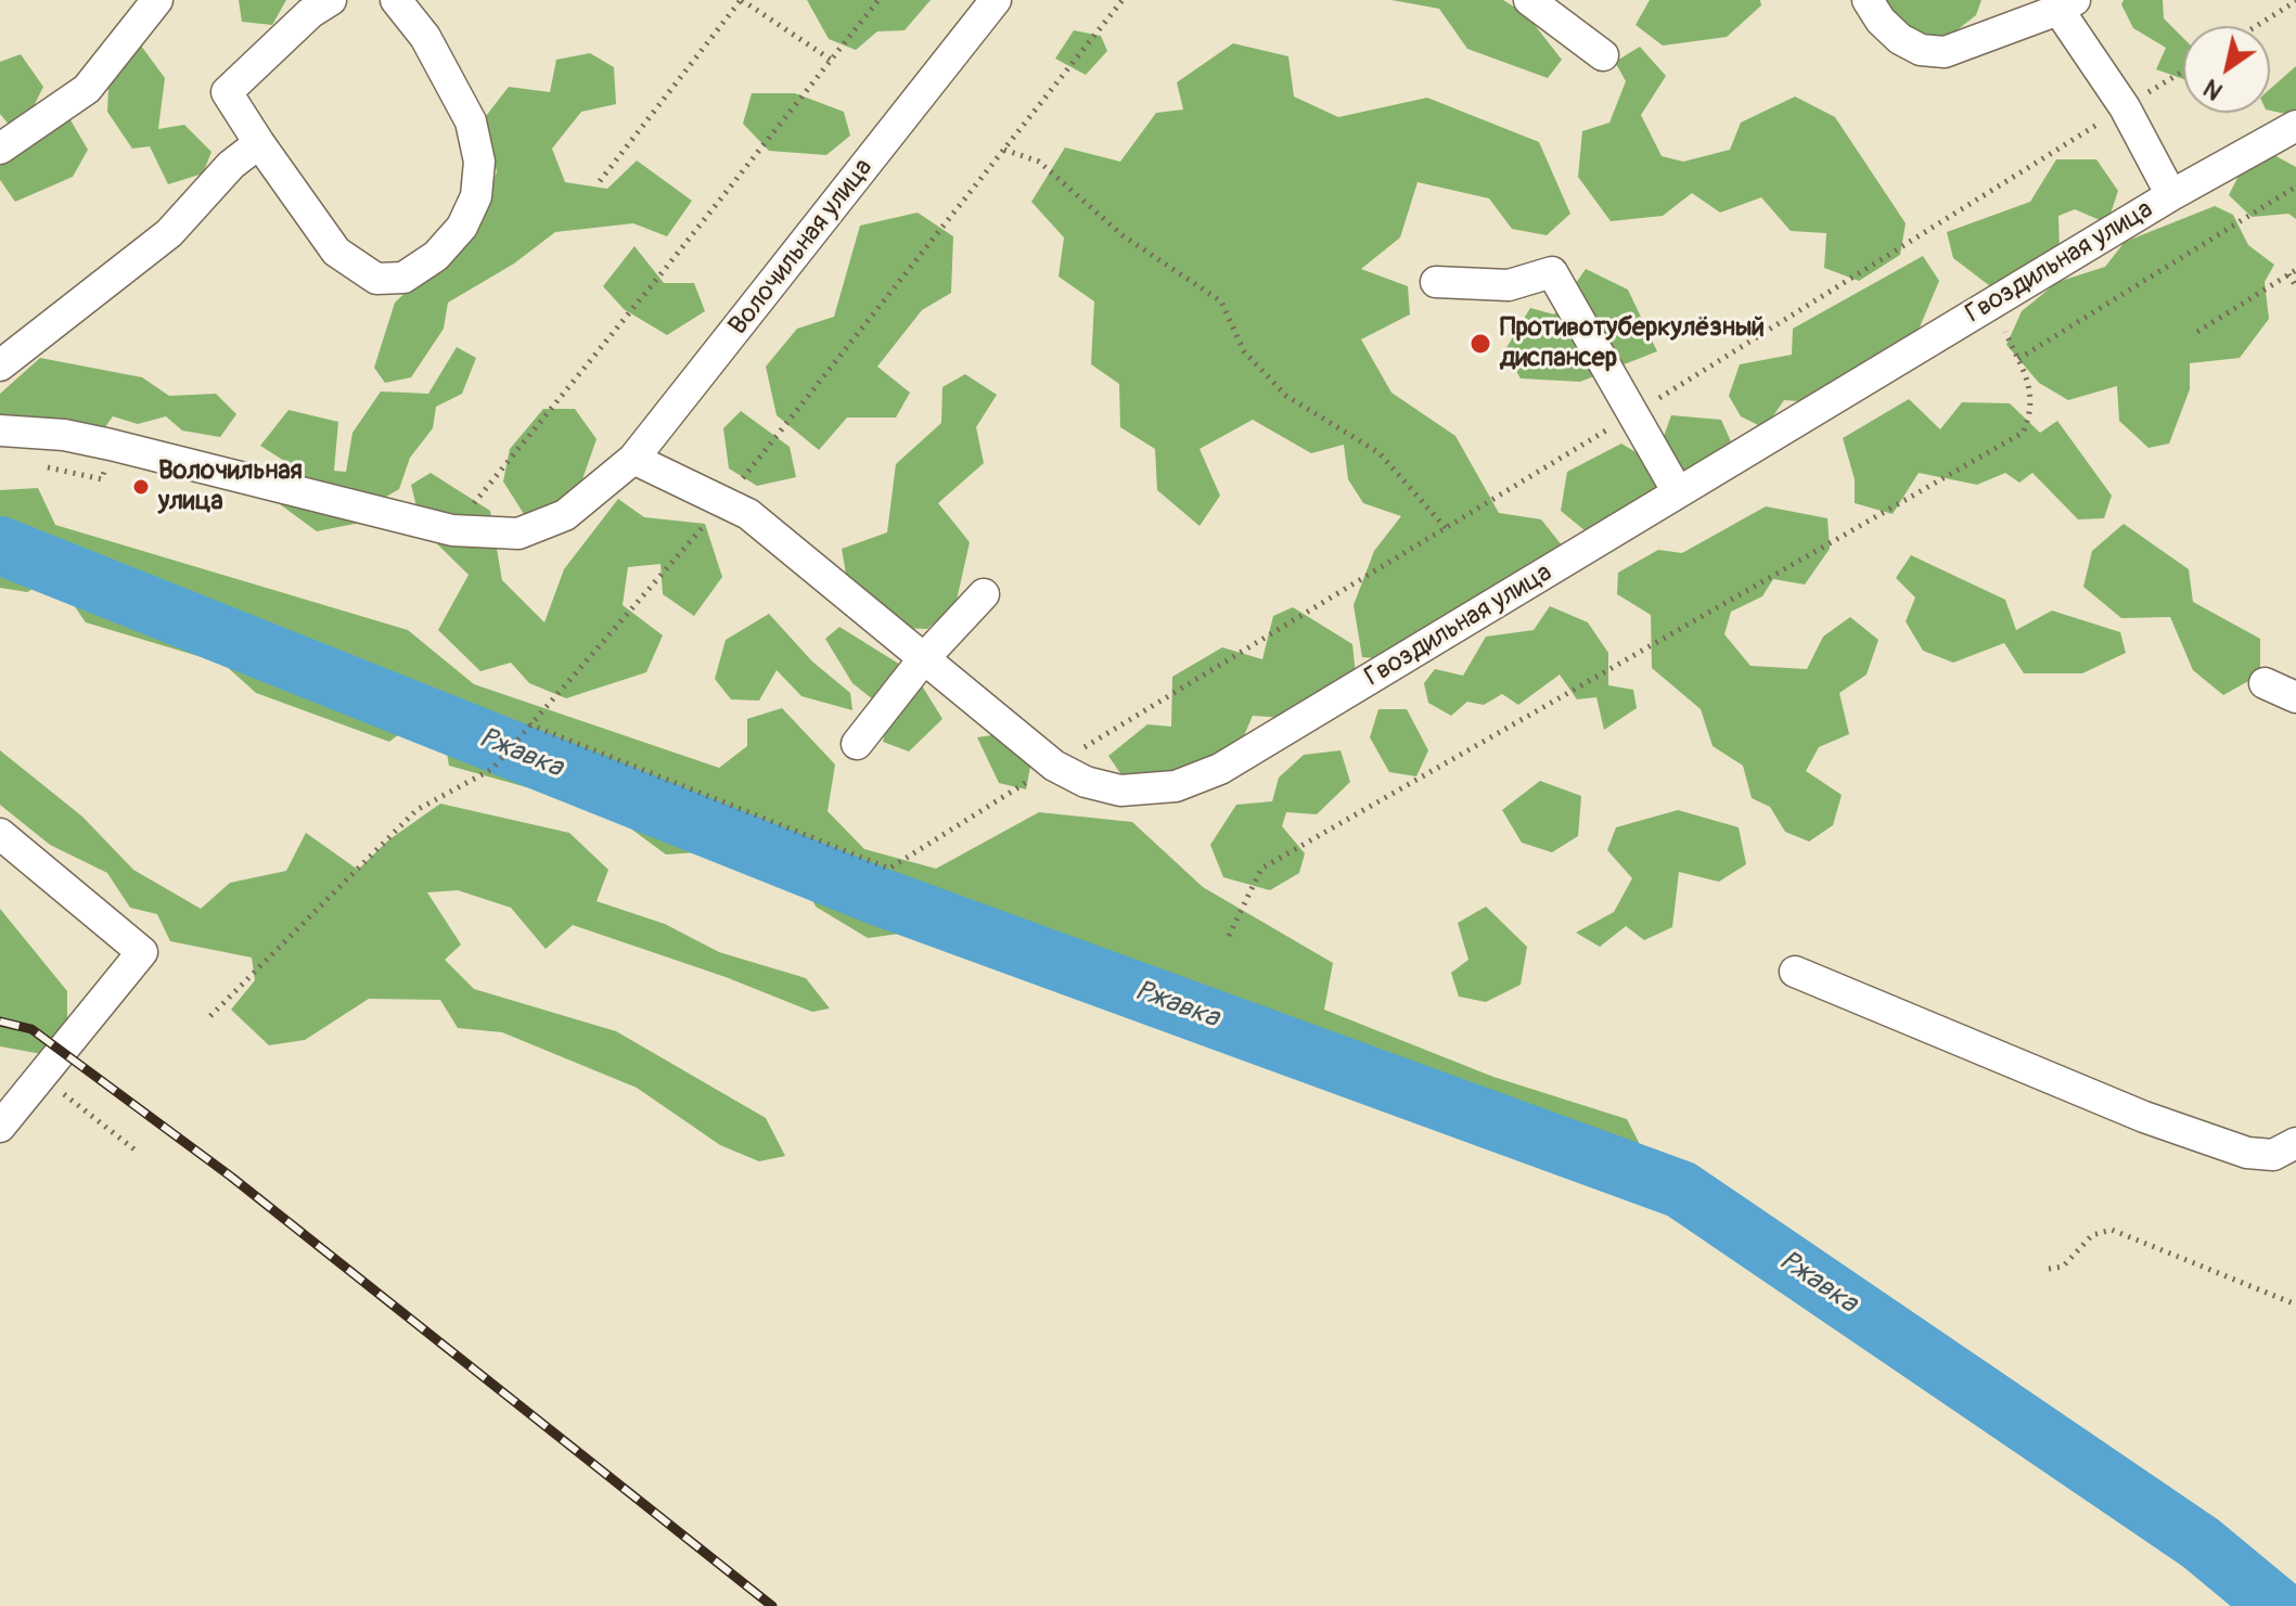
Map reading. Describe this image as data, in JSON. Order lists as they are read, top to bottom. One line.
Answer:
{"streets":{"street":["Волочильная улица","Гвоздильная улица"]},"crossings":[["Волочильная улица","Гвоздильная улица"]],"water":["Ржавка"],"places":["Противотуберкулёзный диспансер","Волочильная улица"],"north":"bottom left"}
